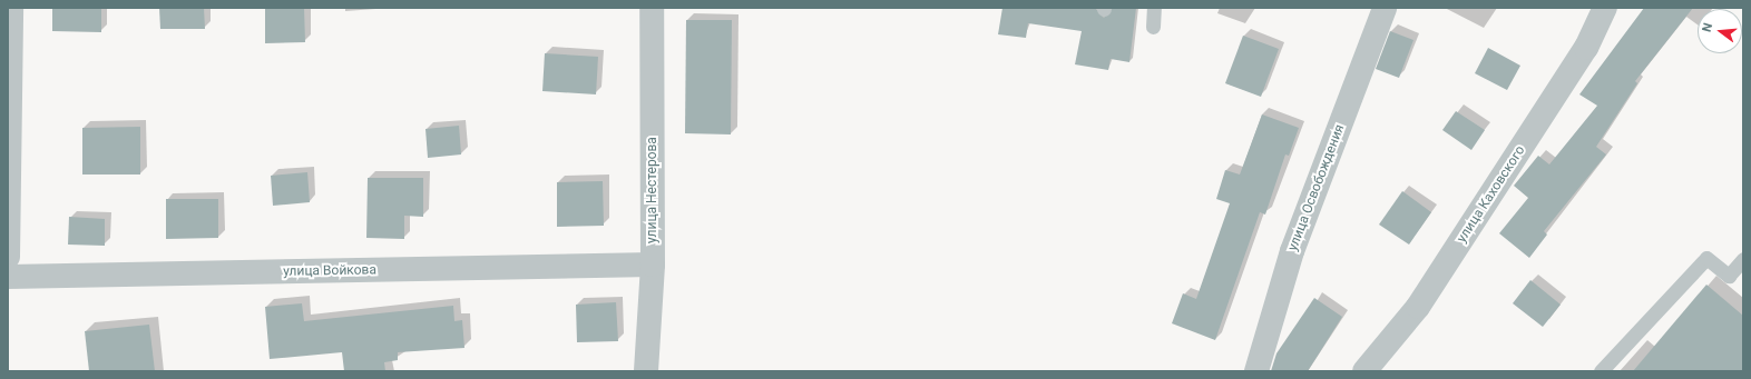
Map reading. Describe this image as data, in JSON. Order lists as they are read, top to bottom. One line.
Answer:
{"streets":{"street":["улица Освобождения","улица Нестерова","улица Каховского","улица Войкова"]},"crossings":[["улица Нестерова","улица Войкова"]],"north":"left"}
